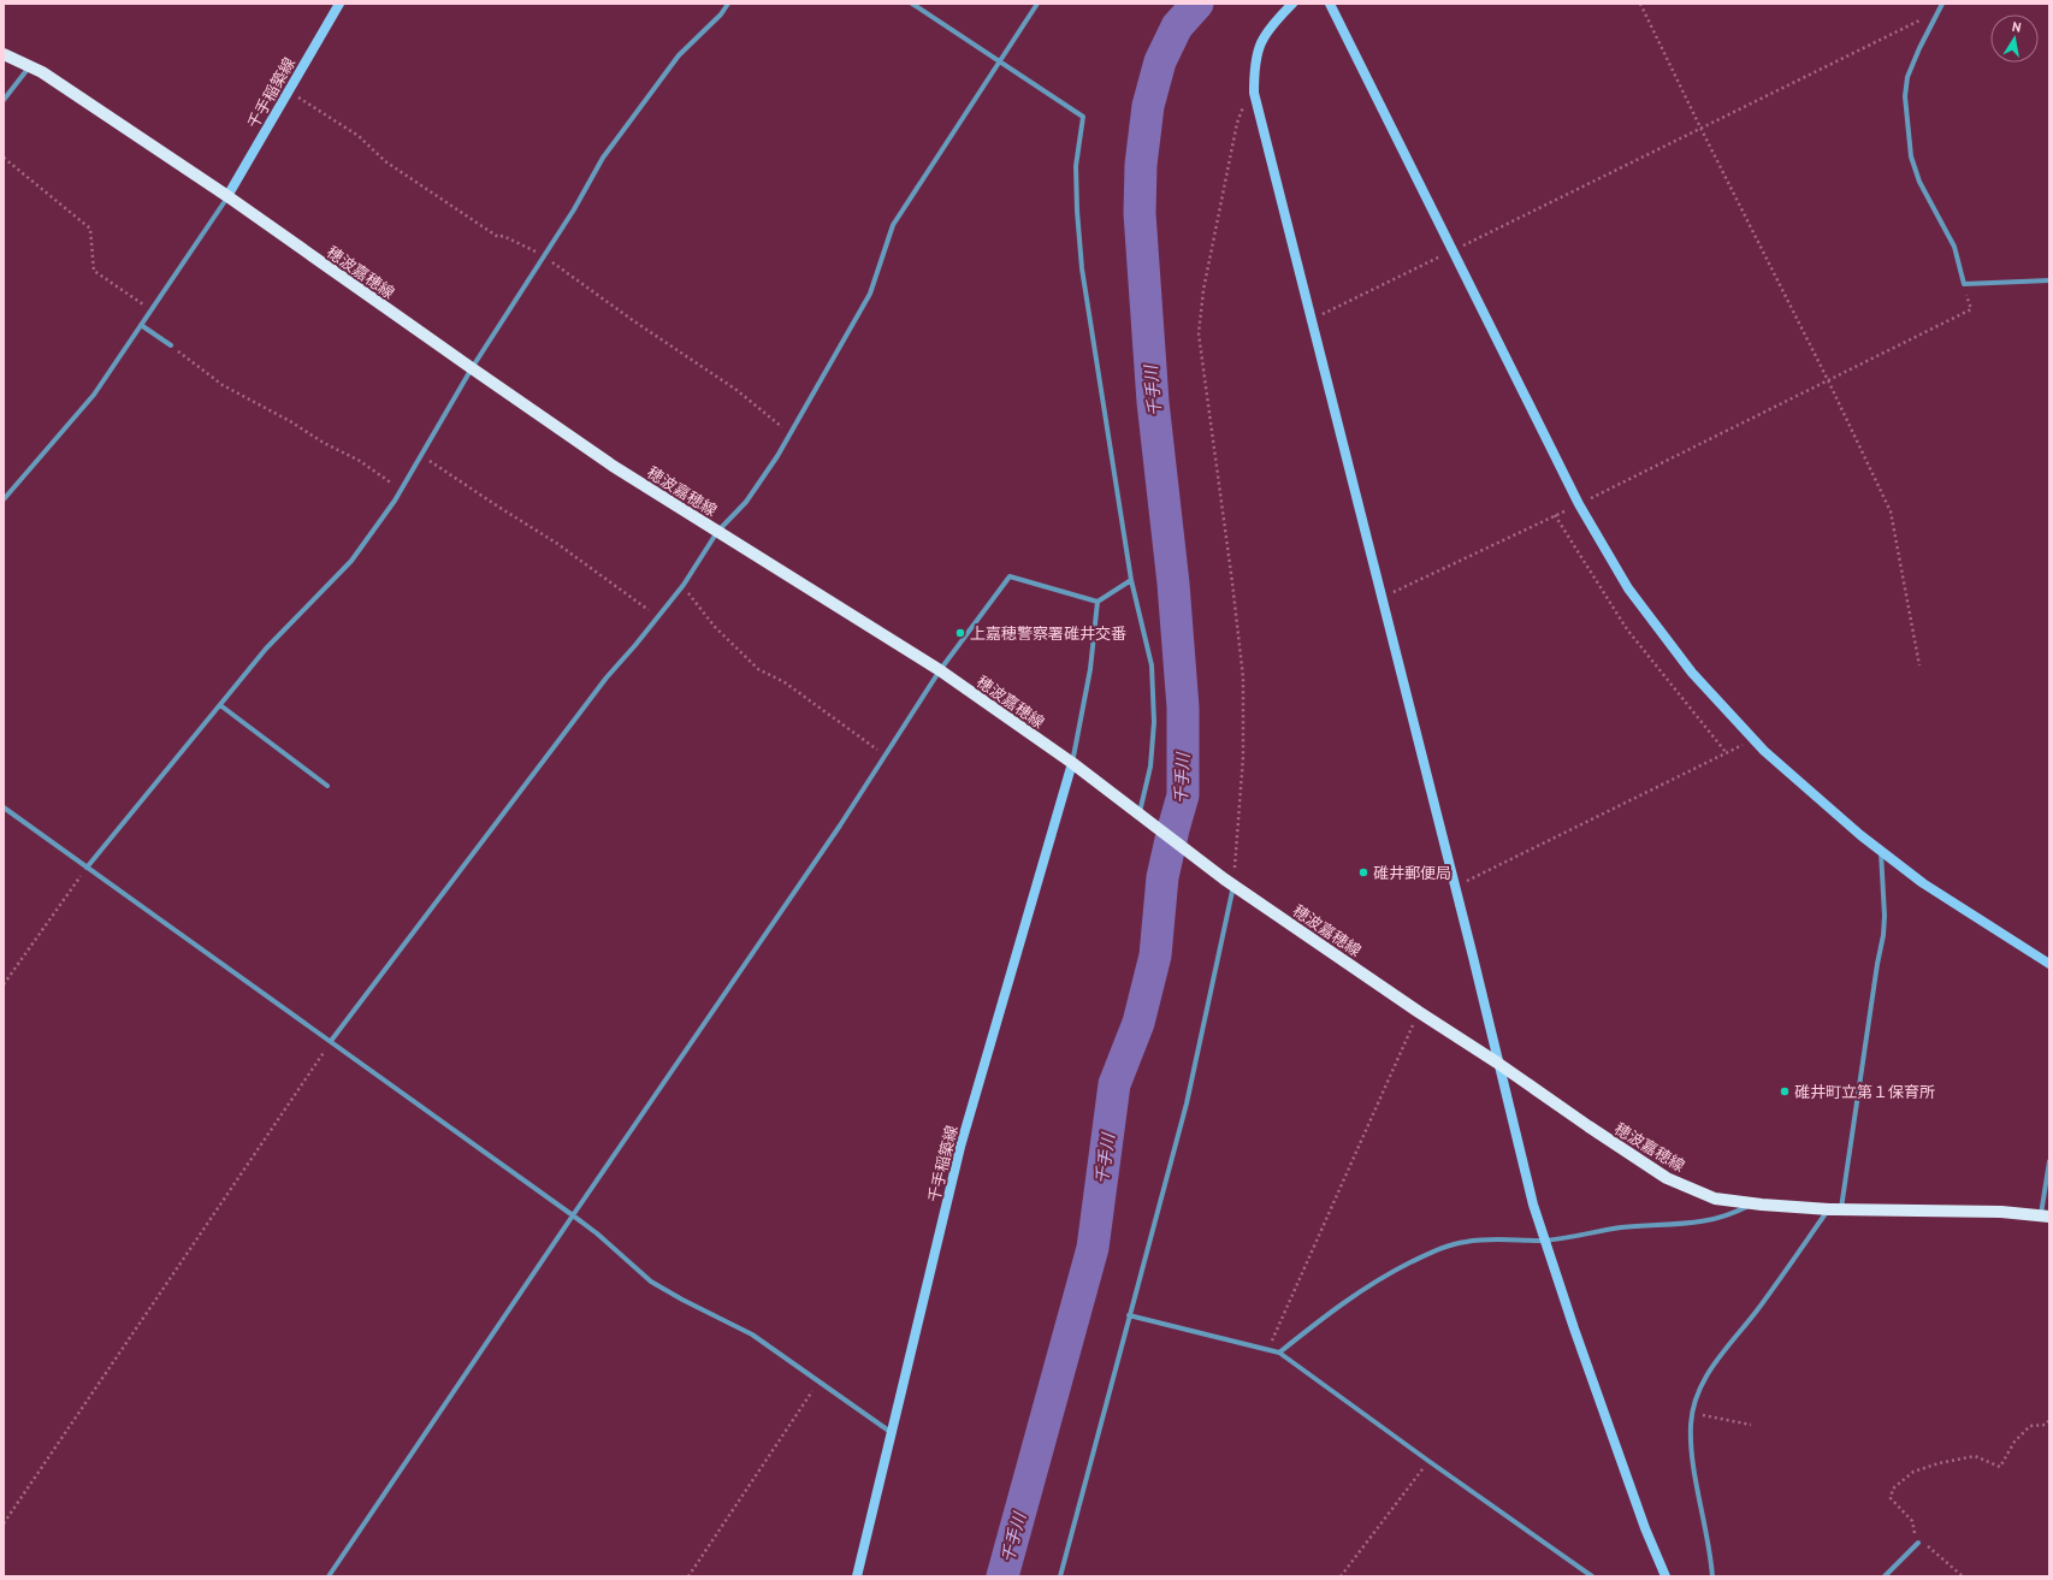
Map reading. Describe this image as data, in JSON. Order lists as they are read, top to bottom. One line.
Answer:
{"streets":{"main road":["穂波嘉穂線"],"street":["千手稲築線"]},"crossings":[["千手稲築線","穂波嘉穂線"]],"water":["千手川"],"places":["上嘉穂警察署碓井交番","碓井郵便局","碓井町立第１保育所"],"north":"top"}
